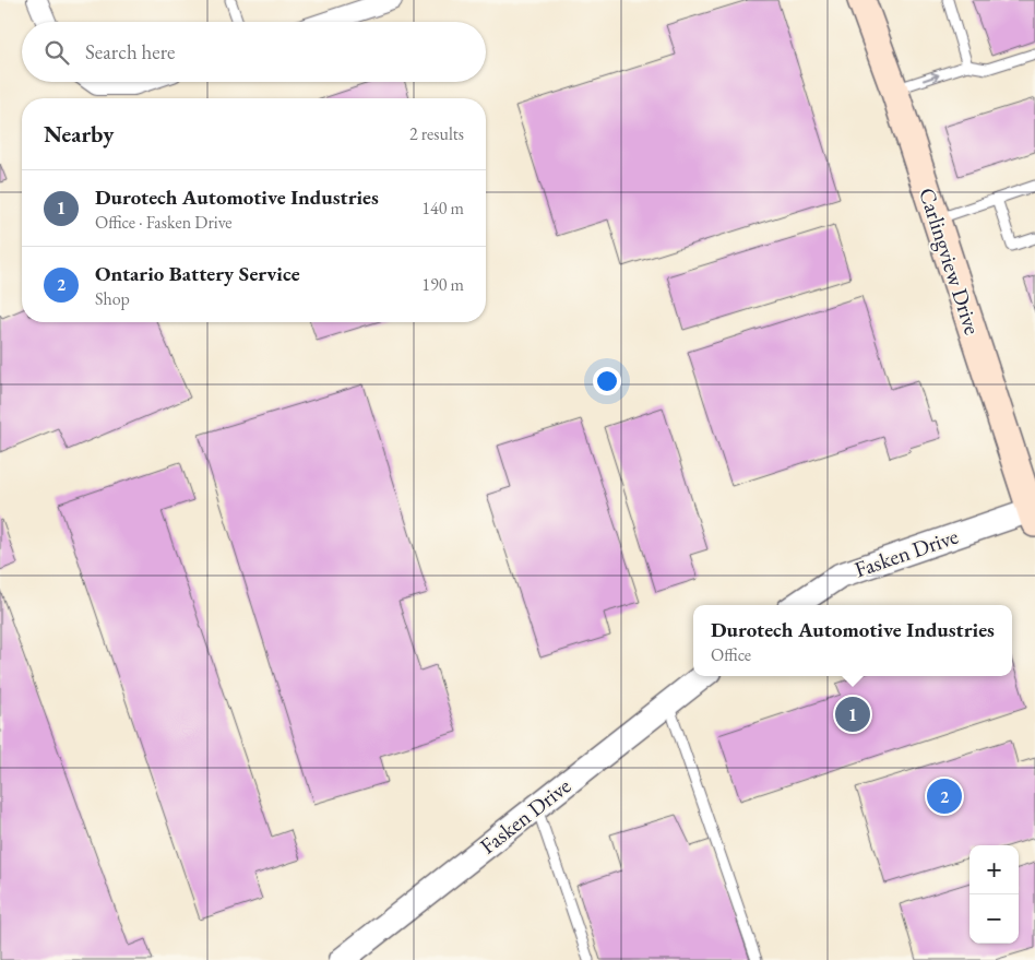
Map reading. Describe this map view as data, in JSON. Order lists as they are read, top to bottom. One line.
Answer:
{"streets":{"main road":["Carlingview Drive"],"street":["Fasken Drive"]},"crossings":[["Carlingview Drive","Fasken Drive"]],"page":{"search":"Search here","heading":["Nearby","2 results"],"list":[{"mark":"1","name":"Durotech Automotive Industries","note":"Office · Fasken Drive","value":"140 m"},{"mark":"2","name":"Ontario Battery Service","note":"Shop","value":"190 m"}],"popup":["Durotech Automotive Industries","Office"],"pins":["1","2"],"map_buttons":["+","−"]}}
